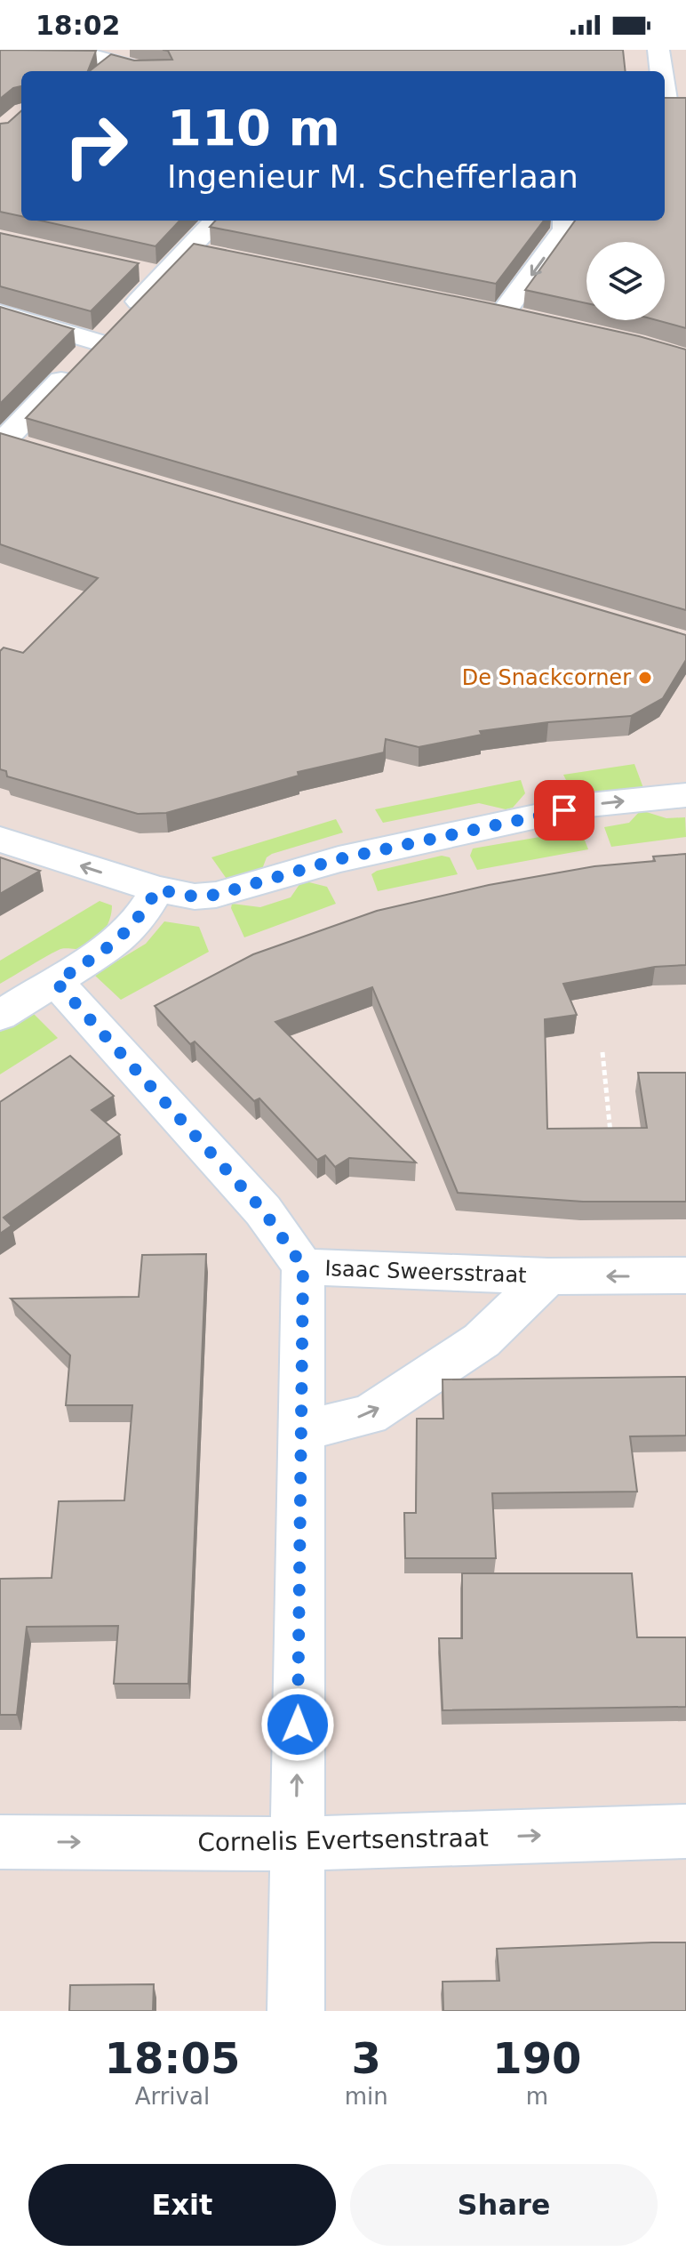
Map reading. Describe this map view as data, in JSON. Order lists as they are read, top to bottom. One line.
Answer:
{"streets":{"street":["Isaac Sweersstraat","Cornelis Evertsenstraat"]},"one_way":["Cornelis Evertsenstraat"],"places":["De Snackcorner"],"page":{"status":"18:02","turn":["110 m","Ingenieur M. Schefferlaan"],"eta":["18:05","Arrival","3","min","190","m"],"buttons":["Exit","Share"]}}
